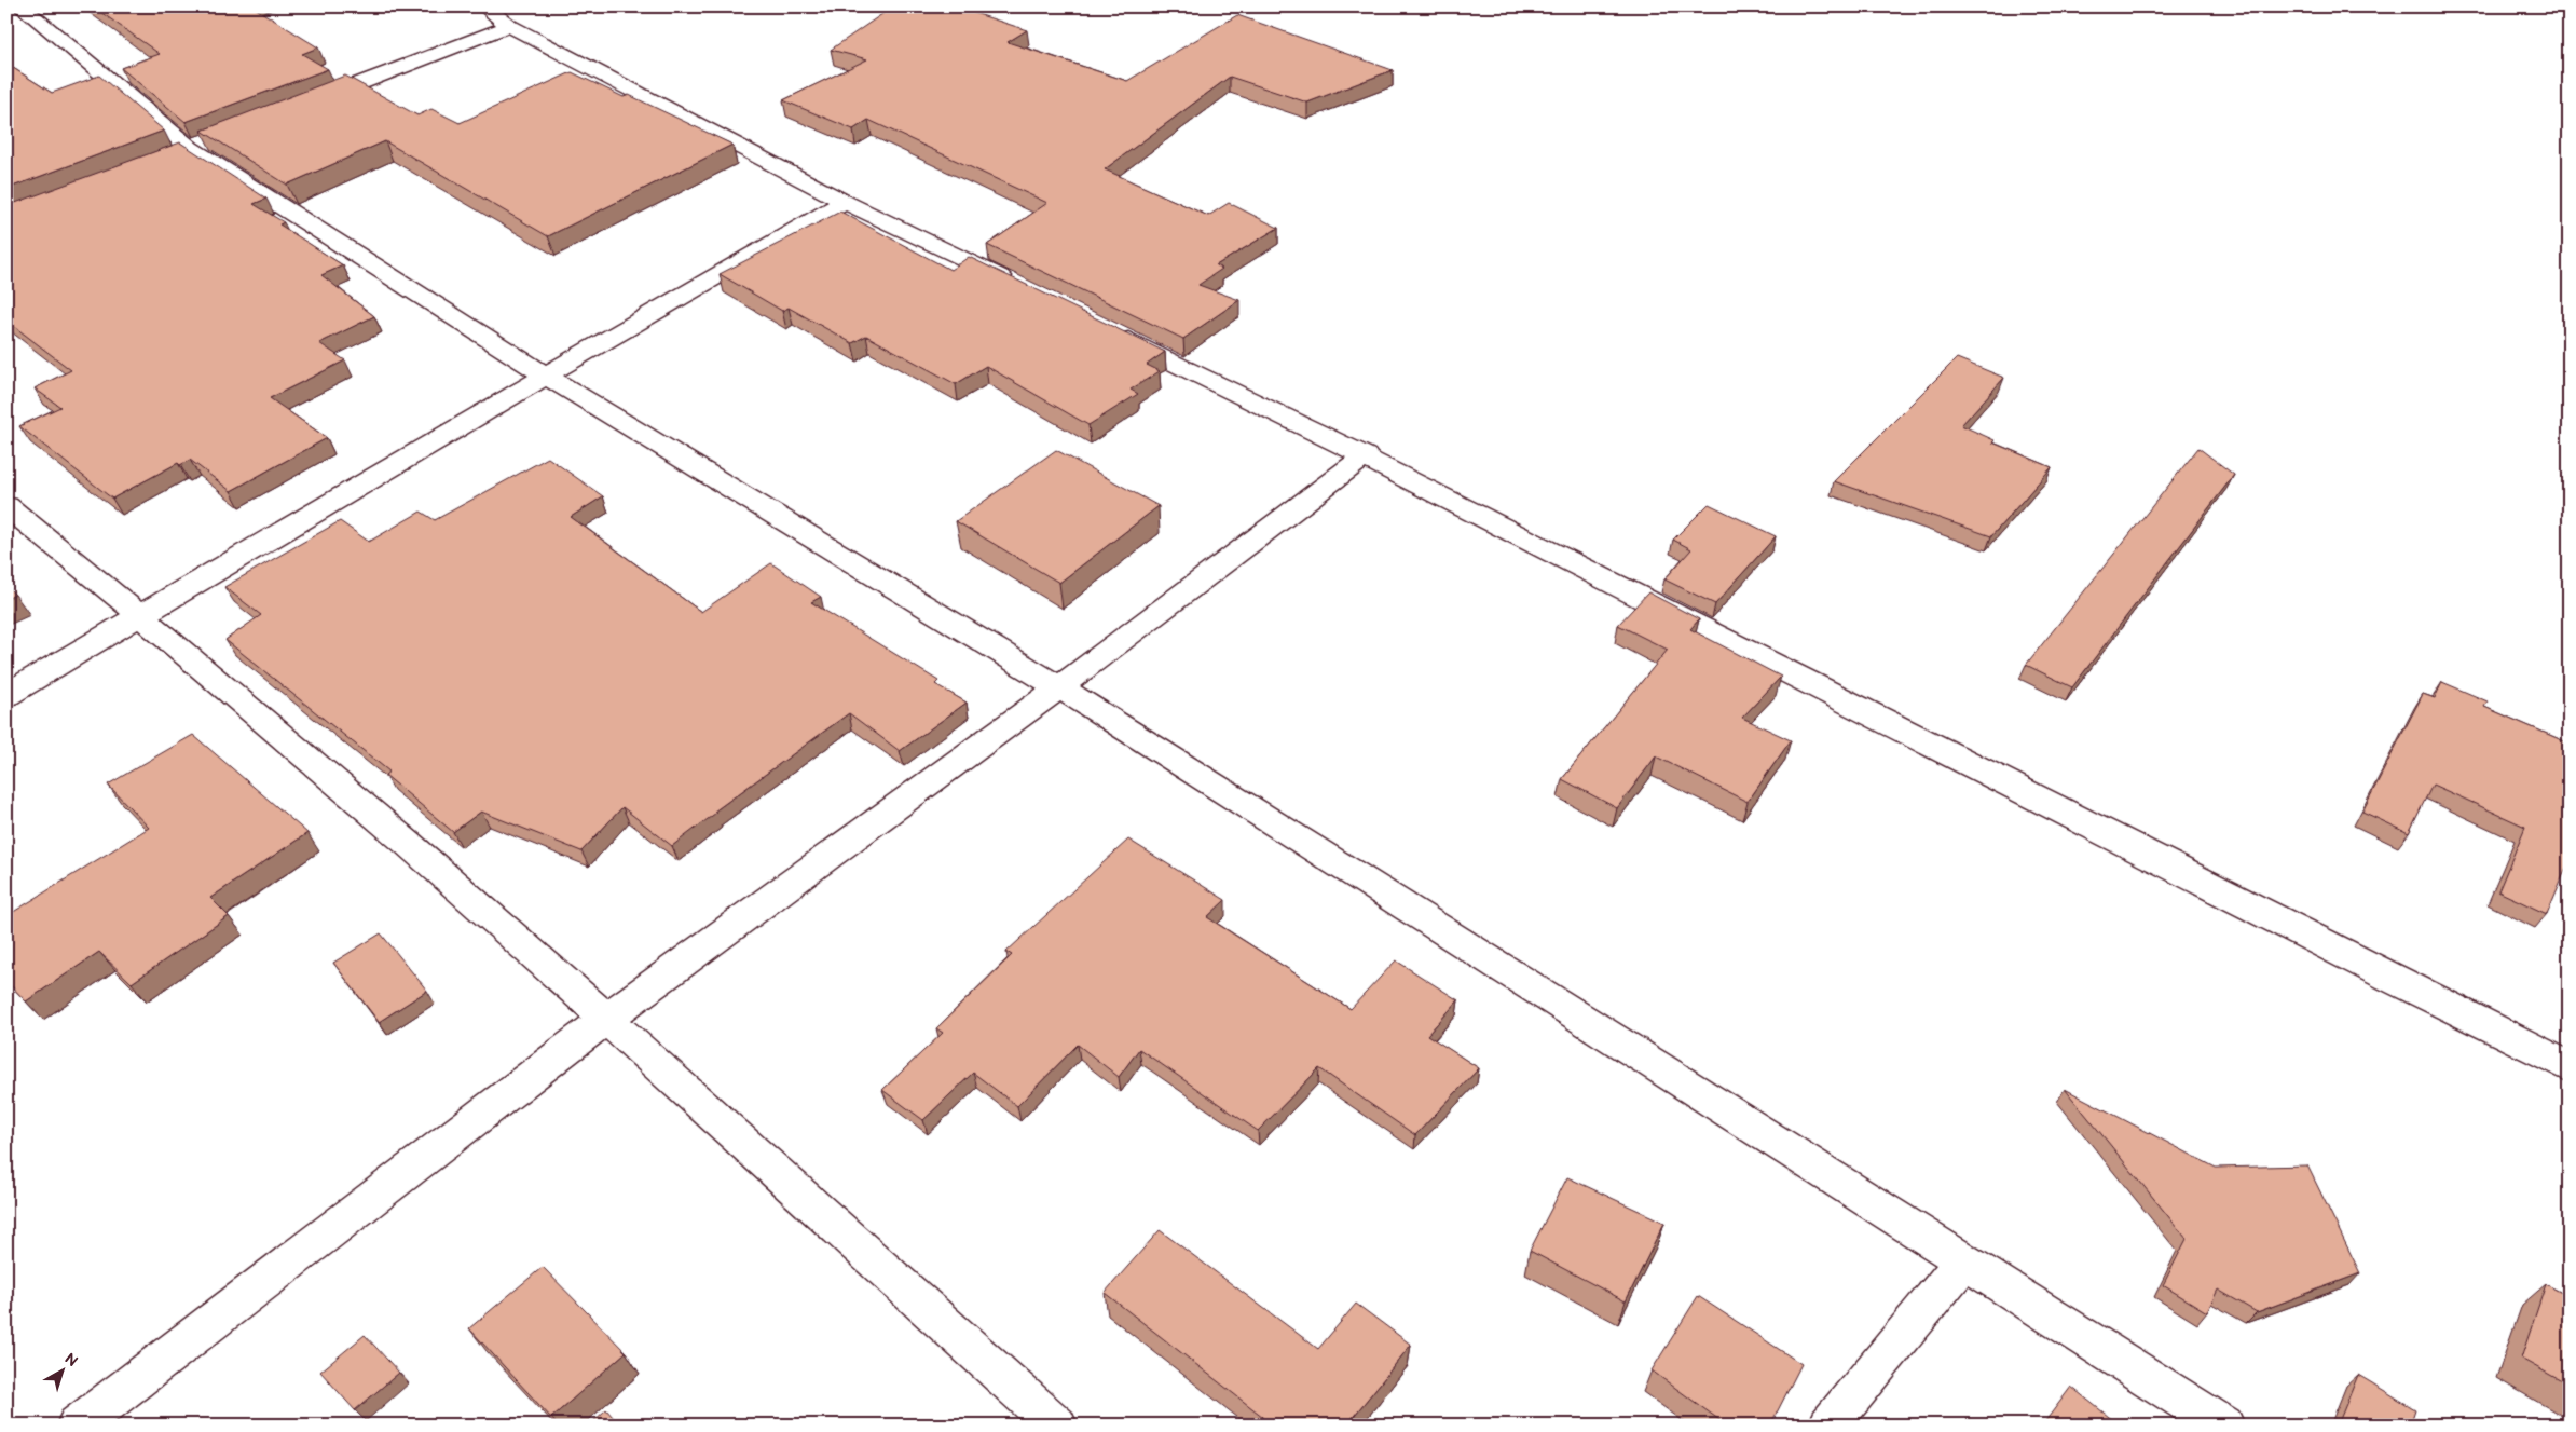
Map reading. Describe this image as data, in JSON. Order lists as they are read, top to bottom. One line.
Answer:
{"north":"top right"}
